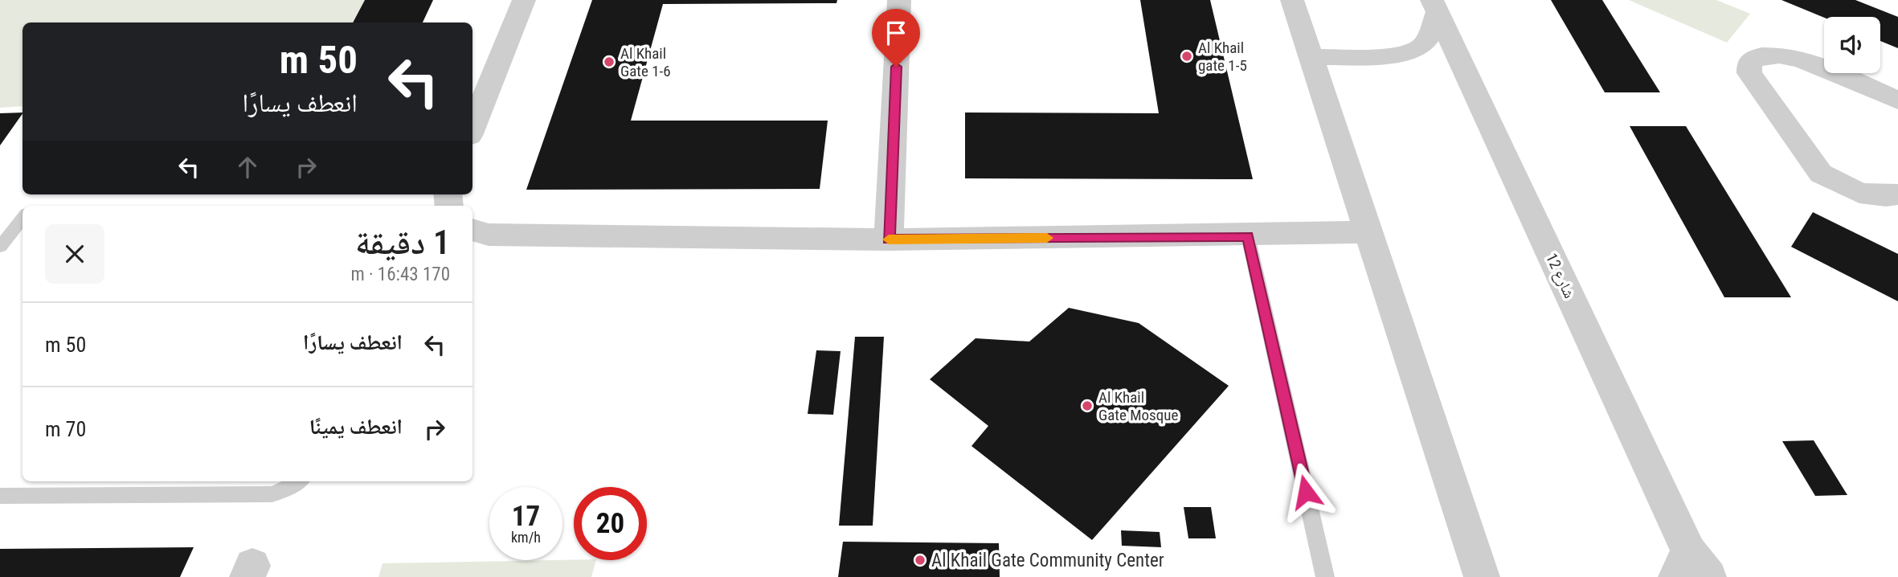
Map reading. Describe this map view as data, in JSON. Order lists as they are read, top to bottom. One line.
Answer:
{"streets":{"street":["شارع 12"]},"places":["Al Khail gate 1-5","Al Khail Gate 1-6","Al Khail Gate Mosque","Al Khail Gate Community Center"],"page":{"turn":["50 m","انعطف يسارًا"],"heading":["1 دقيقة","170 m · 16:43"],"list":[{"name":"انعطف يسارًا","value":"50 m"},{"name":"انعطف يمينًا","value":"70 m"}],"speed":"17 km/h","limit":"20"}}
